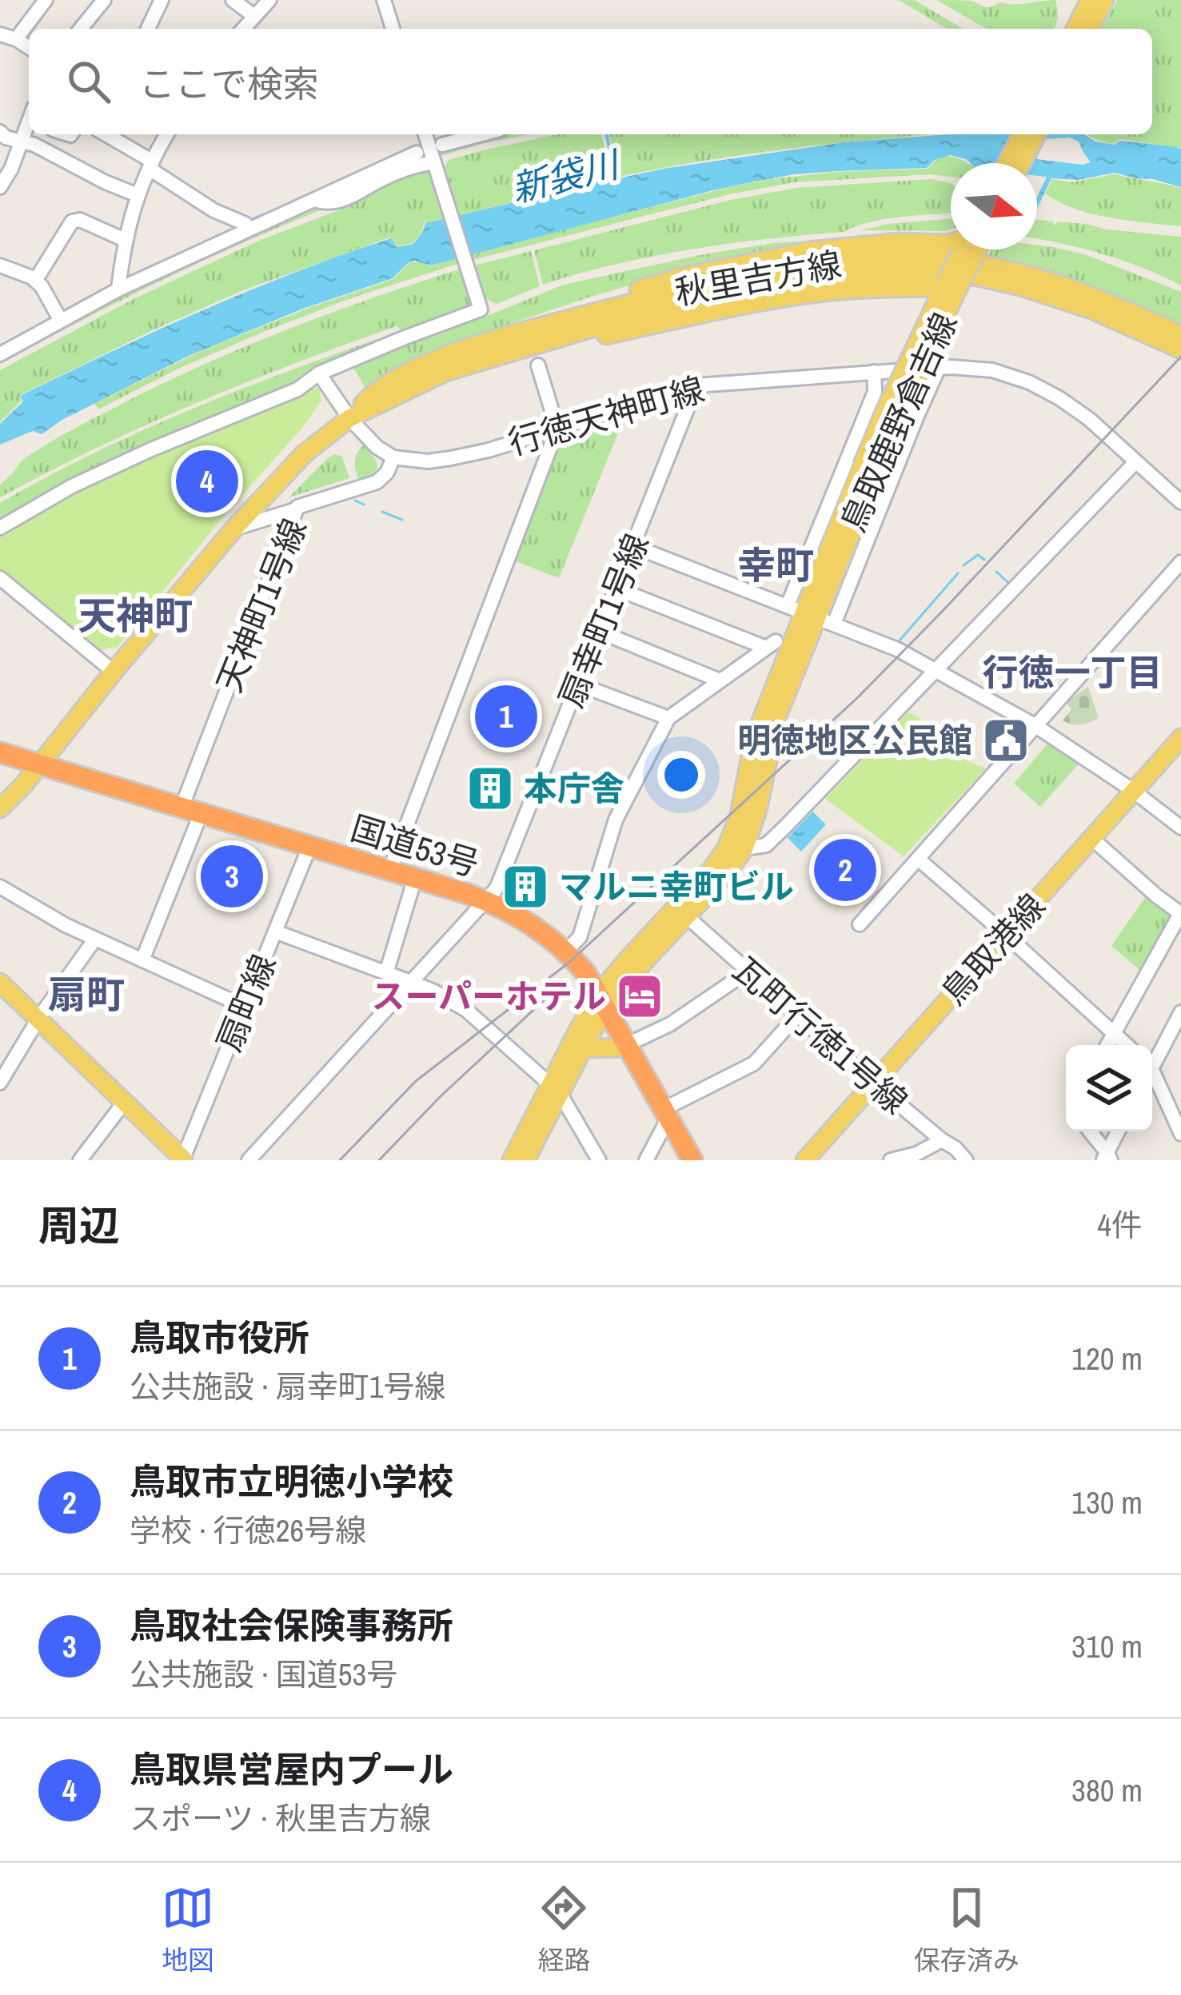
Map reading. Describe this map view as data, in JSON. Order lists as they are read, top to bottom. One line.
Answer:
{"streets":{"highway":["国道53号"],"main road":["秋里吉方線","鳥取鹿野倉吉線","鳥取港線"],"street":["行徳天神町線","天神町1号線","扇幸町1号線","扇町線","瓦町行徳1号線"]},"crossings":[["秋里吉方線","国道53号"],["行徳天神町線","天神町1号線"],["行徳天神町線","扇幸町1号線"],["鳥取鹿野倉吉線","国道53号"],["鳥取鹿野倉吉線","瓦町行徳1号線"],["天神町1号線","国道53号"],["扇幸町1号線","国道53号"],["国道53号","扇町線"],["鳥取港線","瓦町行徳1号線"]],"districts":["幸町","天神町","行徳一丁目","扇町"],"water":["新袋川"],"places":{"public building":["明徳地区公民館"],"building":["本庁舎","マルニ幸町ビル"],"hotel":["スーパーホテル"]},"north":"right","page":{"search":"ここで検索","pins":["4","1","2","3"],"heading":["周辺","4件"],"list":[{"mark":"1","name":"鳥取市役所","note":"公共施設 · 扇幸町1号線","value":"120 m"},{"mark":"2","name":"鳥取市立明徳小学校","note":"学校 · 行徳26号線","value":"130 m"},{"mark":"3","name":"鳥取社会保険事務所","note":"公共施設 · 国道53号","value":"310 m"},{"mark":"4","name":"鳥取県営屋内プール","note":"スポーツ · 秋里吉方線","value":"380 m"}],"nav":["地図","経路","保存済み"]}}
